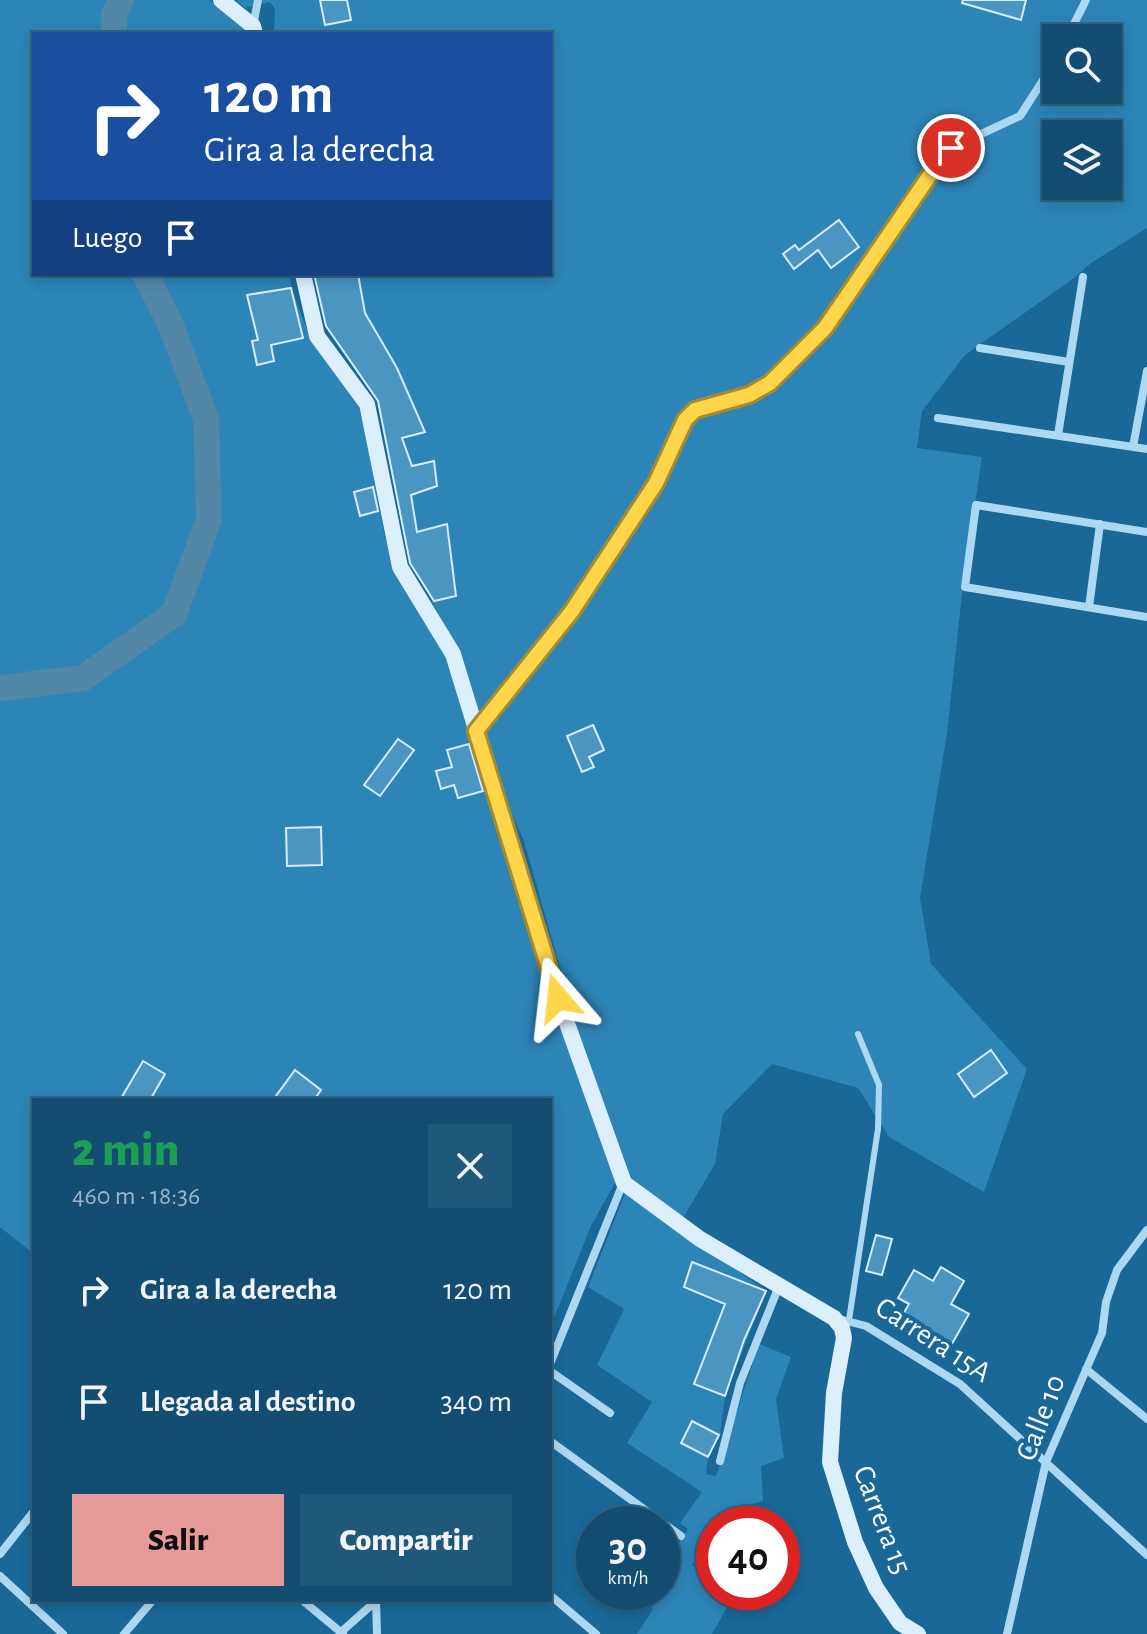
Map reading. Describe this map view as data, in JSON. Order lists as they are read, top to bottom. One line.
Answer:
{"streets":{"street":["Carrera 15A","Calle 10","Carrera 15"]},"crossings":[["Carrera 15A","Calle 10"],["Carrera 15A","Carrera 15"]],"page":{"turn":["120 m","Gira a la derecha"],"then":"Luego","heading":["2 min","460 m · 18:36"],"list":[{"name":"Gira a la derecha","value":"120 m"},{"name":"Llegada al destino","value":"340 m"}],"buttons":["Salir","Compartir"],"speed":"30 km/h","limit":"40"}}
